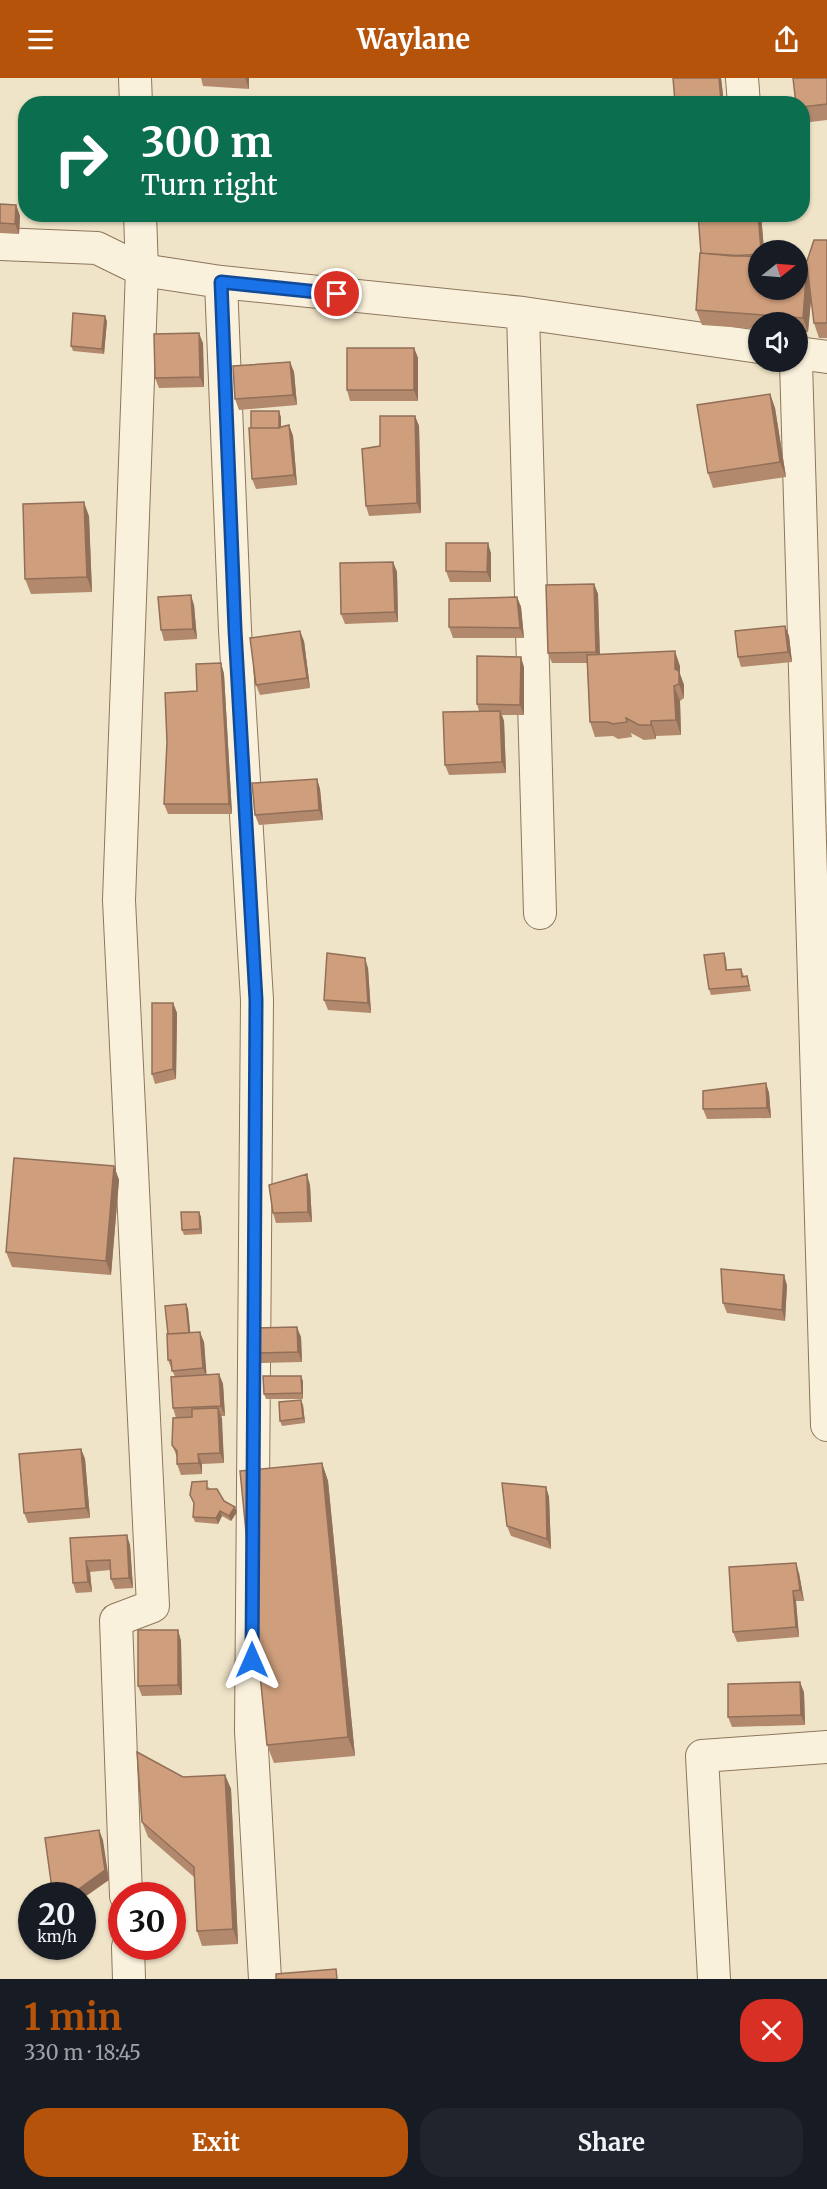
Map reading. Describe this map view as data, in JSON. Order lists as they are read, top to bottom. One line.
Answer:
{"north":"right","page":{"header":"Waylane","turn":["300 m","Turn right"],"speed":"20 km/h","limit":"30","heading":["1 min","330 m · 18:45"],"buttons":["Exit","Share"]}}
